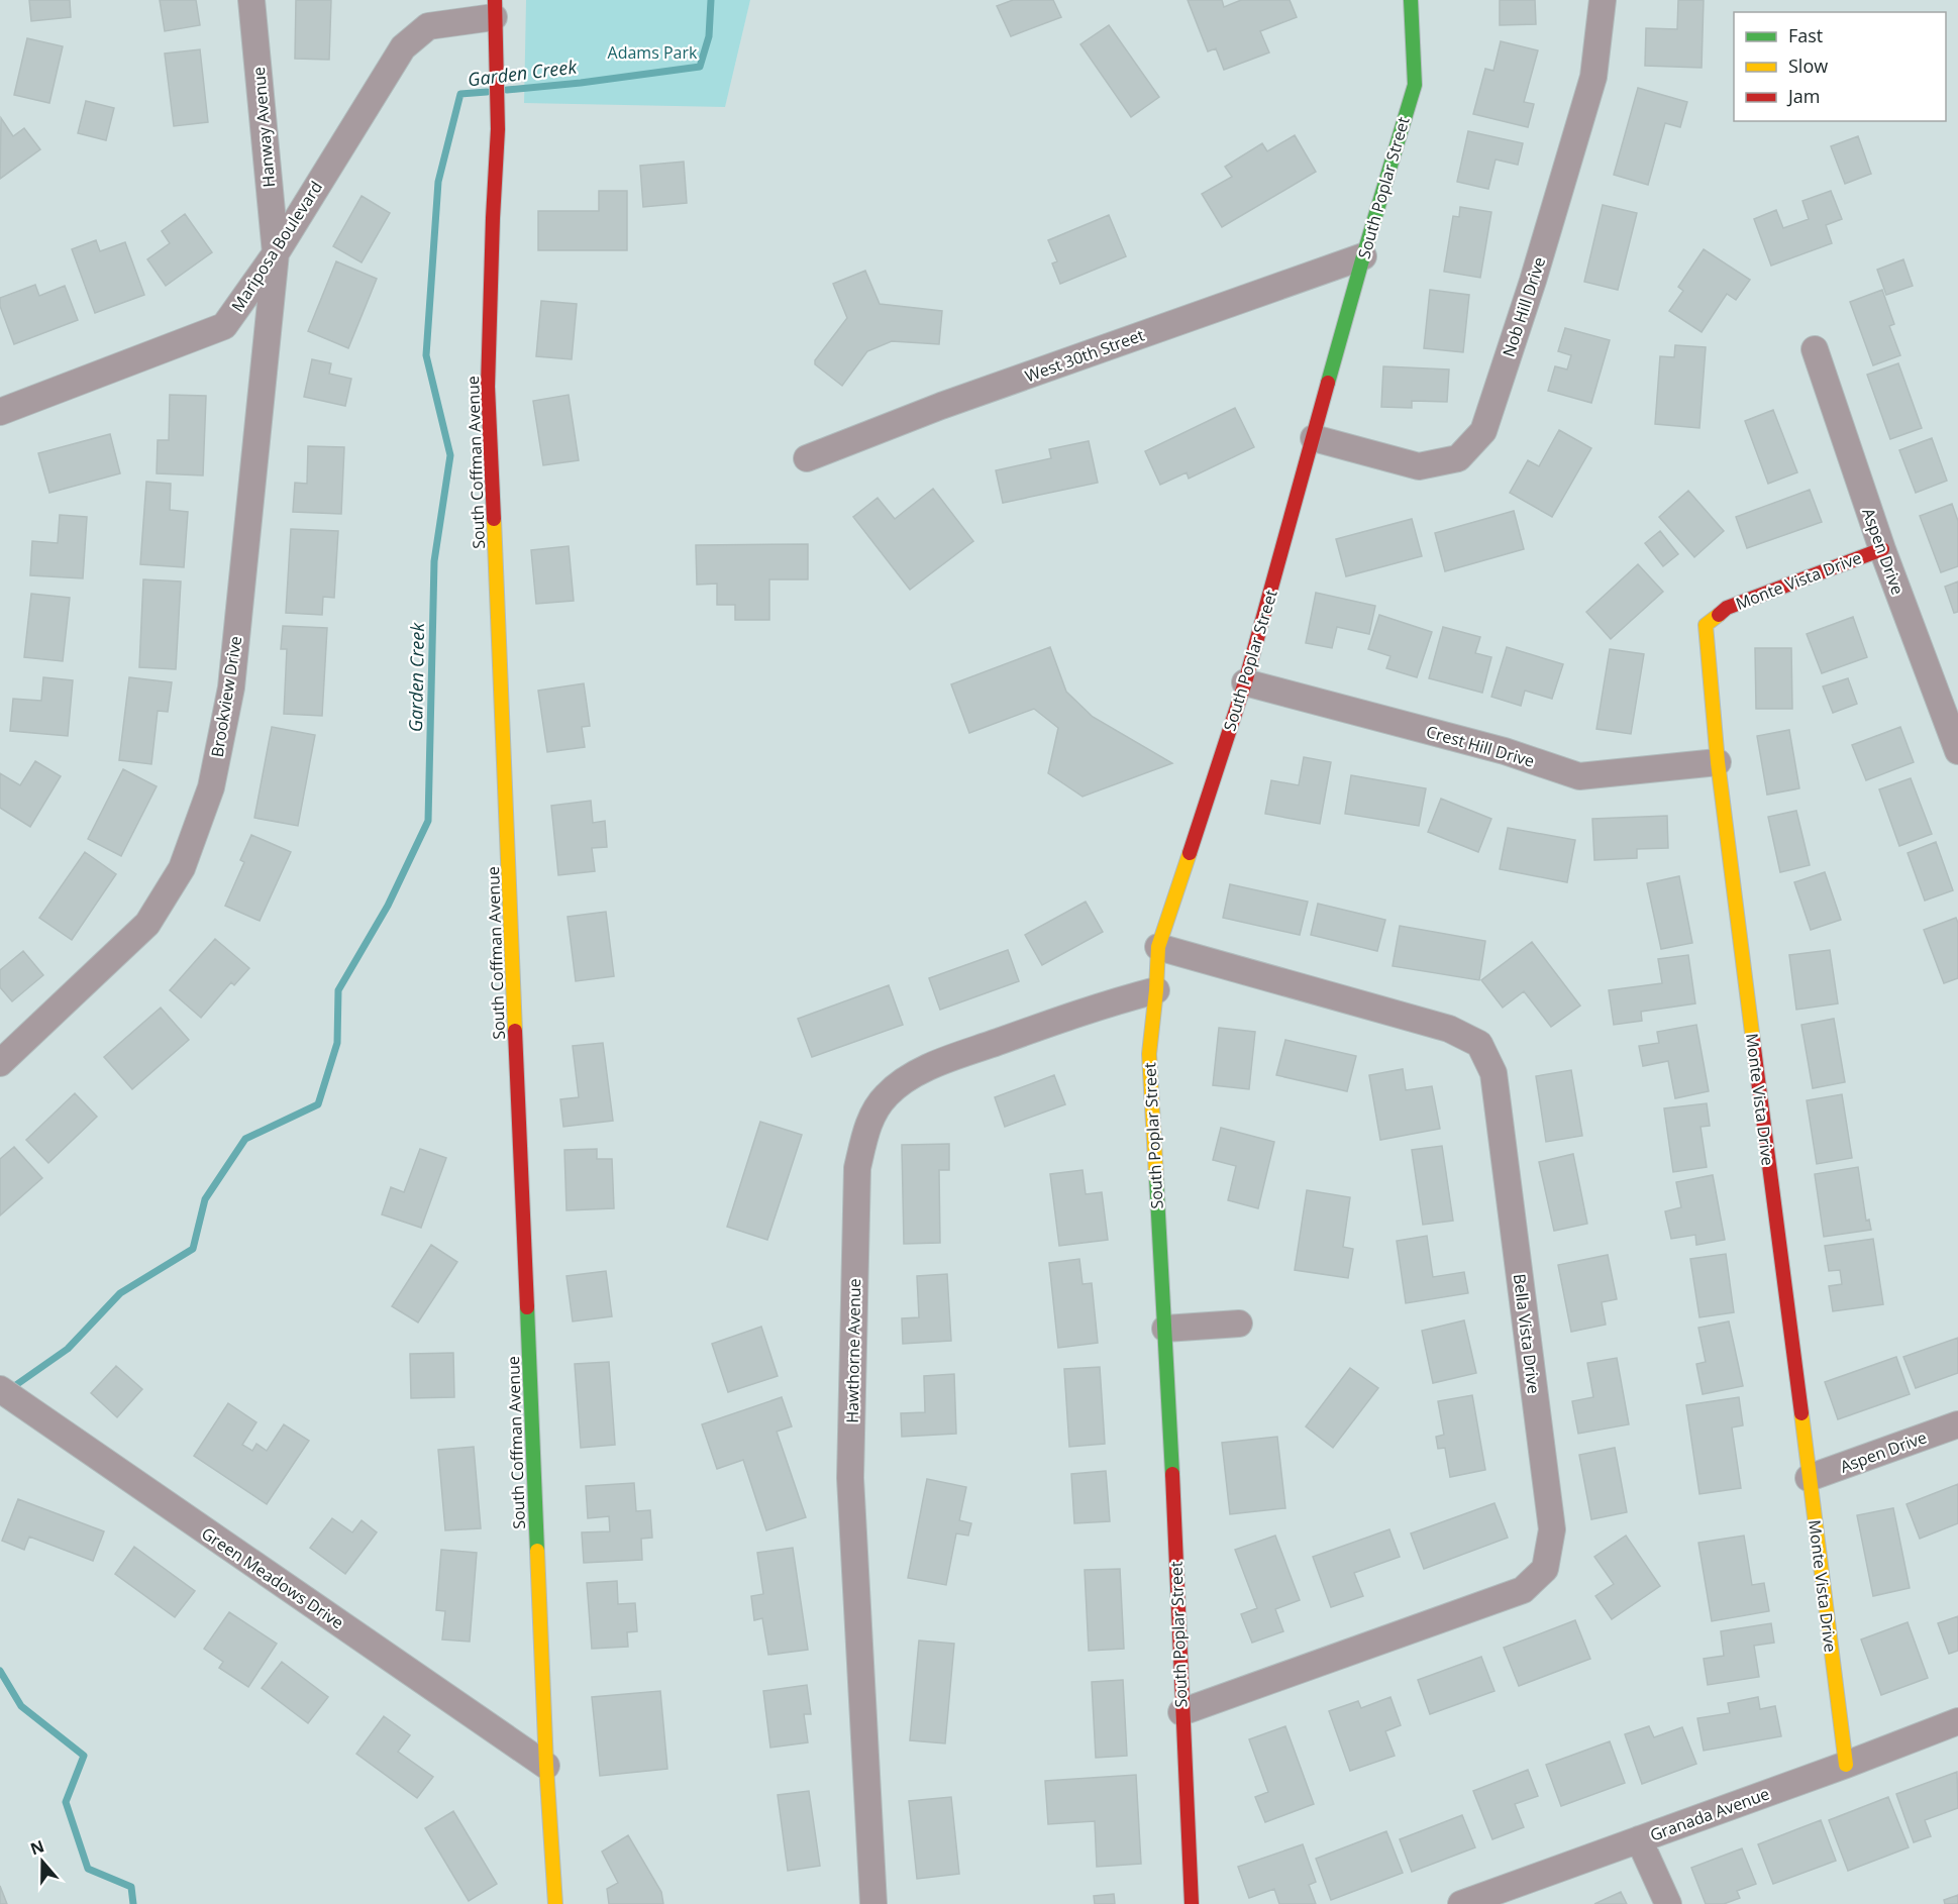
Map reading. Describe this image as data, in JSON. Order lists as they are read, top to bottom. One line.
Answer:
{"streets":{"street":["Hanway Avenue","South Poplar Street","Mariposa Boulevard","Nob Hill Drive","West 30th Street","South Coffman Avenue","Aspen Drive","Monte Vista Drive","Brookview Drive","Crest Hill Drive","Bella Vista Drive","Hawthorne Avenue","Green Meadows Drive","Granada Avenue"]},"crossings":[["Hanway Avenue","Mariposa Boulevard"],["Hanway Avenue","Brookview Drive"],["South Poplar Street","Nob Hill Drive"],["South Poplar Street","West 30th Street"],["South Poplar Street","Crest Hill Drive"],["South Poplar Street","Bella Vista Drive"],["South Poplar Street","Hawthorne Avenue"],["Mariposa Boulevard","South Coffman Avenue"],["Mariposa Boulevard","Brookview Drive"],["South Coffman Avenue","Green Meadows Drive"],["Aspen Drive","Monte Vista Drive"],["Monte Vista Drive","Crest Hill Drive"],["Monte Vista Drive","Granada Avenue"]],"water":["Garden Creek"],"parks":["Adams Park"],"legend":["Fast","Slow","Jam"],"north":"top"}
